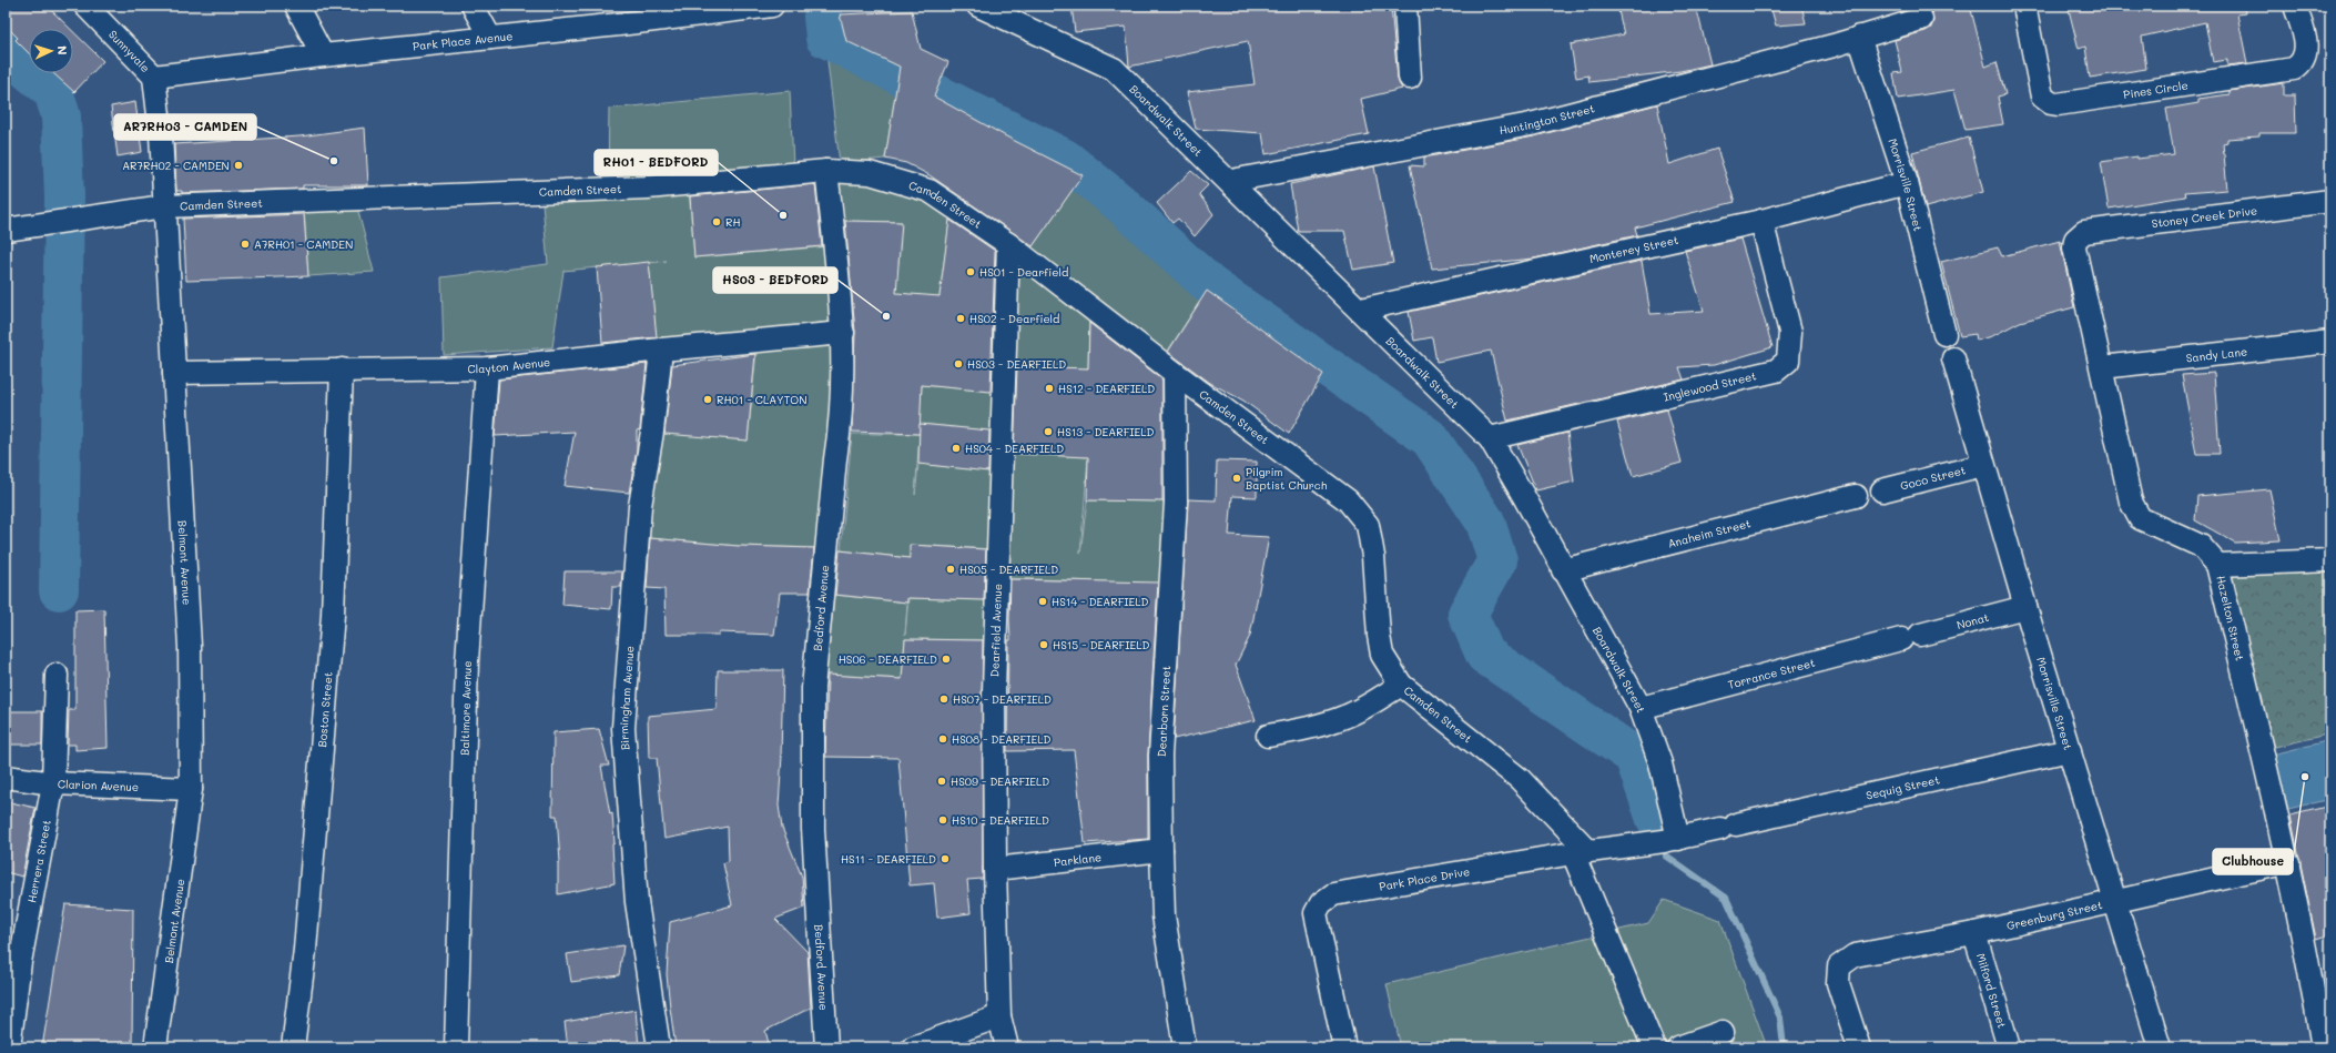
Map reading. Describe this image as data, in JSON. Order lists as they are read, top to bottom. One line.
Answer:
{"streets":{"street":["Park Place Avenue","Sunnyvale","Pines Circle","Huntington Street","Boardwalk Street","Morrisville Street","Camden Street","Stoney Creek Drive","Monterey Street","Sandy Lane","Clayton Avenue","Inglewood Street","Goco Street","Anaheim Street","Belmont Avenue","Bedford Avenue","Hazelton Street","Nonat","Dearfield Avenue","Torrance Street","Birmingham Avenue","Baltimore Avenue","Boston Street","Dearborn Street","Clarion Avenue","Sequig Street","Parklane","Herrera Street","Park Place Drive","Greenburg Street","Milford Street"]},"crossings":[["Park Place Avenue","Sunnyvale"],["Park Place Avenue","Belmont Avenue"],["Sunnyvale","Belmont Avenue"],["Huntington Street","Boardwalk Street"],["Huntington Street","Morrisville Street"],["Boardwalk Street","Monterey Street"],["Boardwalk Street","Inglewood Street"],["Boardwalk Street","Anaheim Street"],["Boardwalk Street","Torrance Street"],["Boardwalk Street","Sequig Street"],["Boardwalk Street","Park Place Drive"],["Morrisville Street","Monterey Street"],["Morrisville Street","Goco Street"],["Morrisville Street","Nonat"],["Morrisville Street","Sequig Street"],["Morrisville Street","Greenburg Street"],["Camden Street","Belmont Avenue"],["Camden Street","Bedford Avenue"],["Camden Street","Dearfield Avenue"],["Camden Street","Dearborn Street"],["Camden Street","Park Place Drive"],["Stoney Creek Drive","Hazelton Street"],["Monterey Street","Inglewood Street"],["Sandy Lane","Hazelton Street"],["Clayton Avenue","Belmont Avenue"],["Clayton Avenue","Bedford Avenue"],["Clayton Avenue","Birmingham Avenue"],["Clayton Avenue","Baltimore Avenue"],["Clayton Avenue","Boston Street"],["Belmont Avenue","Clarion Avenue"],["Hazelton Street","Greenburg Street"],["Nonat","Torrance Street"],["Dearfield Avenue","Parklane"],["Dearborn Street","Parklane"],["Clarion Avenue","Herrera Street"],["Sequig Street","Park Place Drive"],["Greenburg Street","Milford Street"]],"places":["AR7RH03 - CAMDEN","AR7RH02 - CAMDEN","RH01 - BEDFORD","RH","A7RH01 - CAMDEN","HS01 - Dearfield","HS03 - BEDFORD","HS02 - Dearfield","HS03 - DEARFIELD","HS12 - DEARFIELD","RH01 - CLAYTON","HS13 - DEARFIELD","HS04 - DEARFIELD","Pilgrim Baptist Church","HS05 - DEARFIELD","HS14 - DEARFIELD","HS15 - DEARFIELD","HS06 - DEARFIELD","HS07 - DEARFIELD","HS08 - DEARFIELD","Clubhouse","HS09 - DEARFIELD","HS10 - DEARFIELD","HS11 - DEARFIELD"],"north":"right"}
